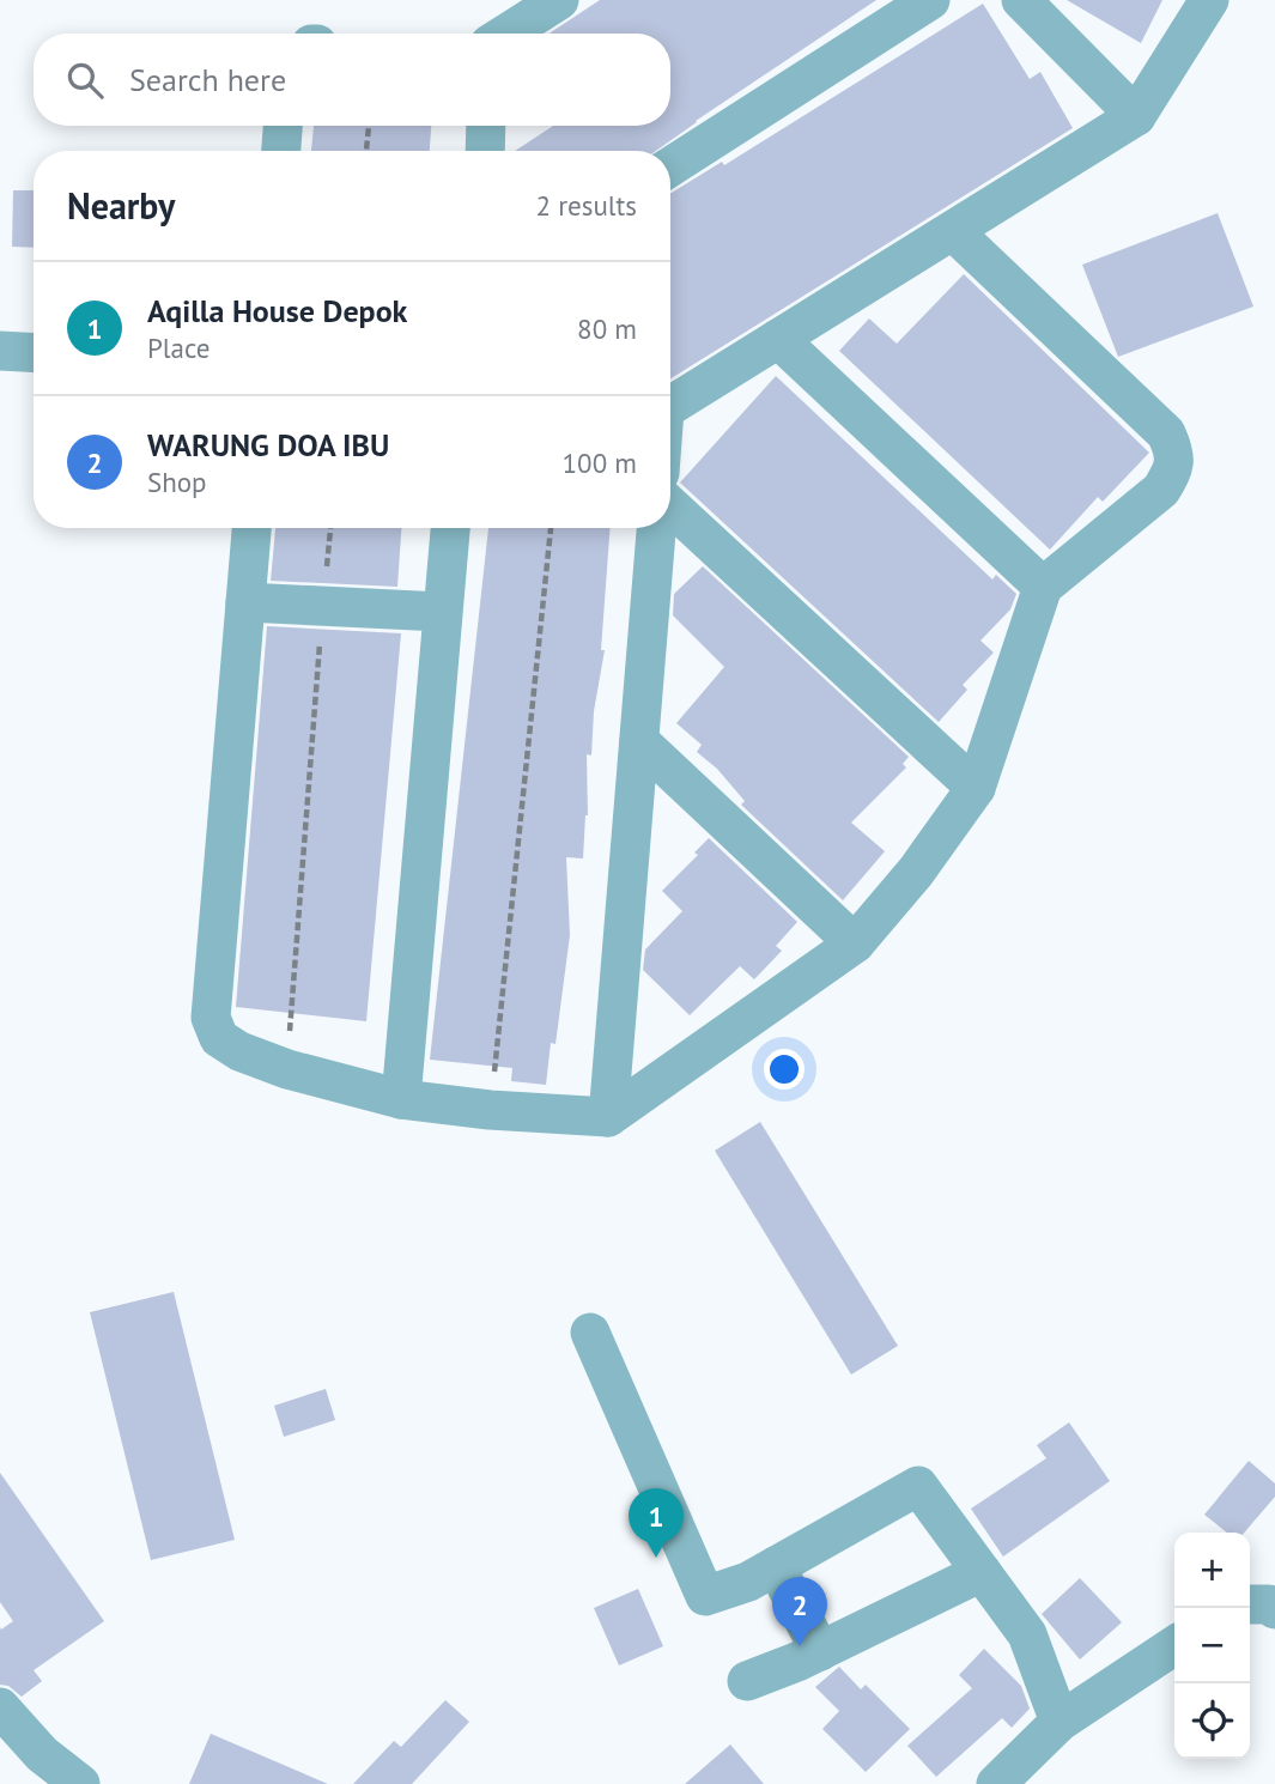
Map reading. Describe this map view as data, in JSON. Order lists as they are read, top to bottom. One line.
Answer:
{"page":{"search":"Search here","heading":["Nearby","2 results"],"list":[{"mark":"1","name":"Aqilla House Depok","note":"Place","value":"80 m"},{"mark":"2","name":"WARUNG DOA IBU","note":"Shop","value":"100 m"}],"pins":["1","2"],"map_buttons":["+","−"]}}
